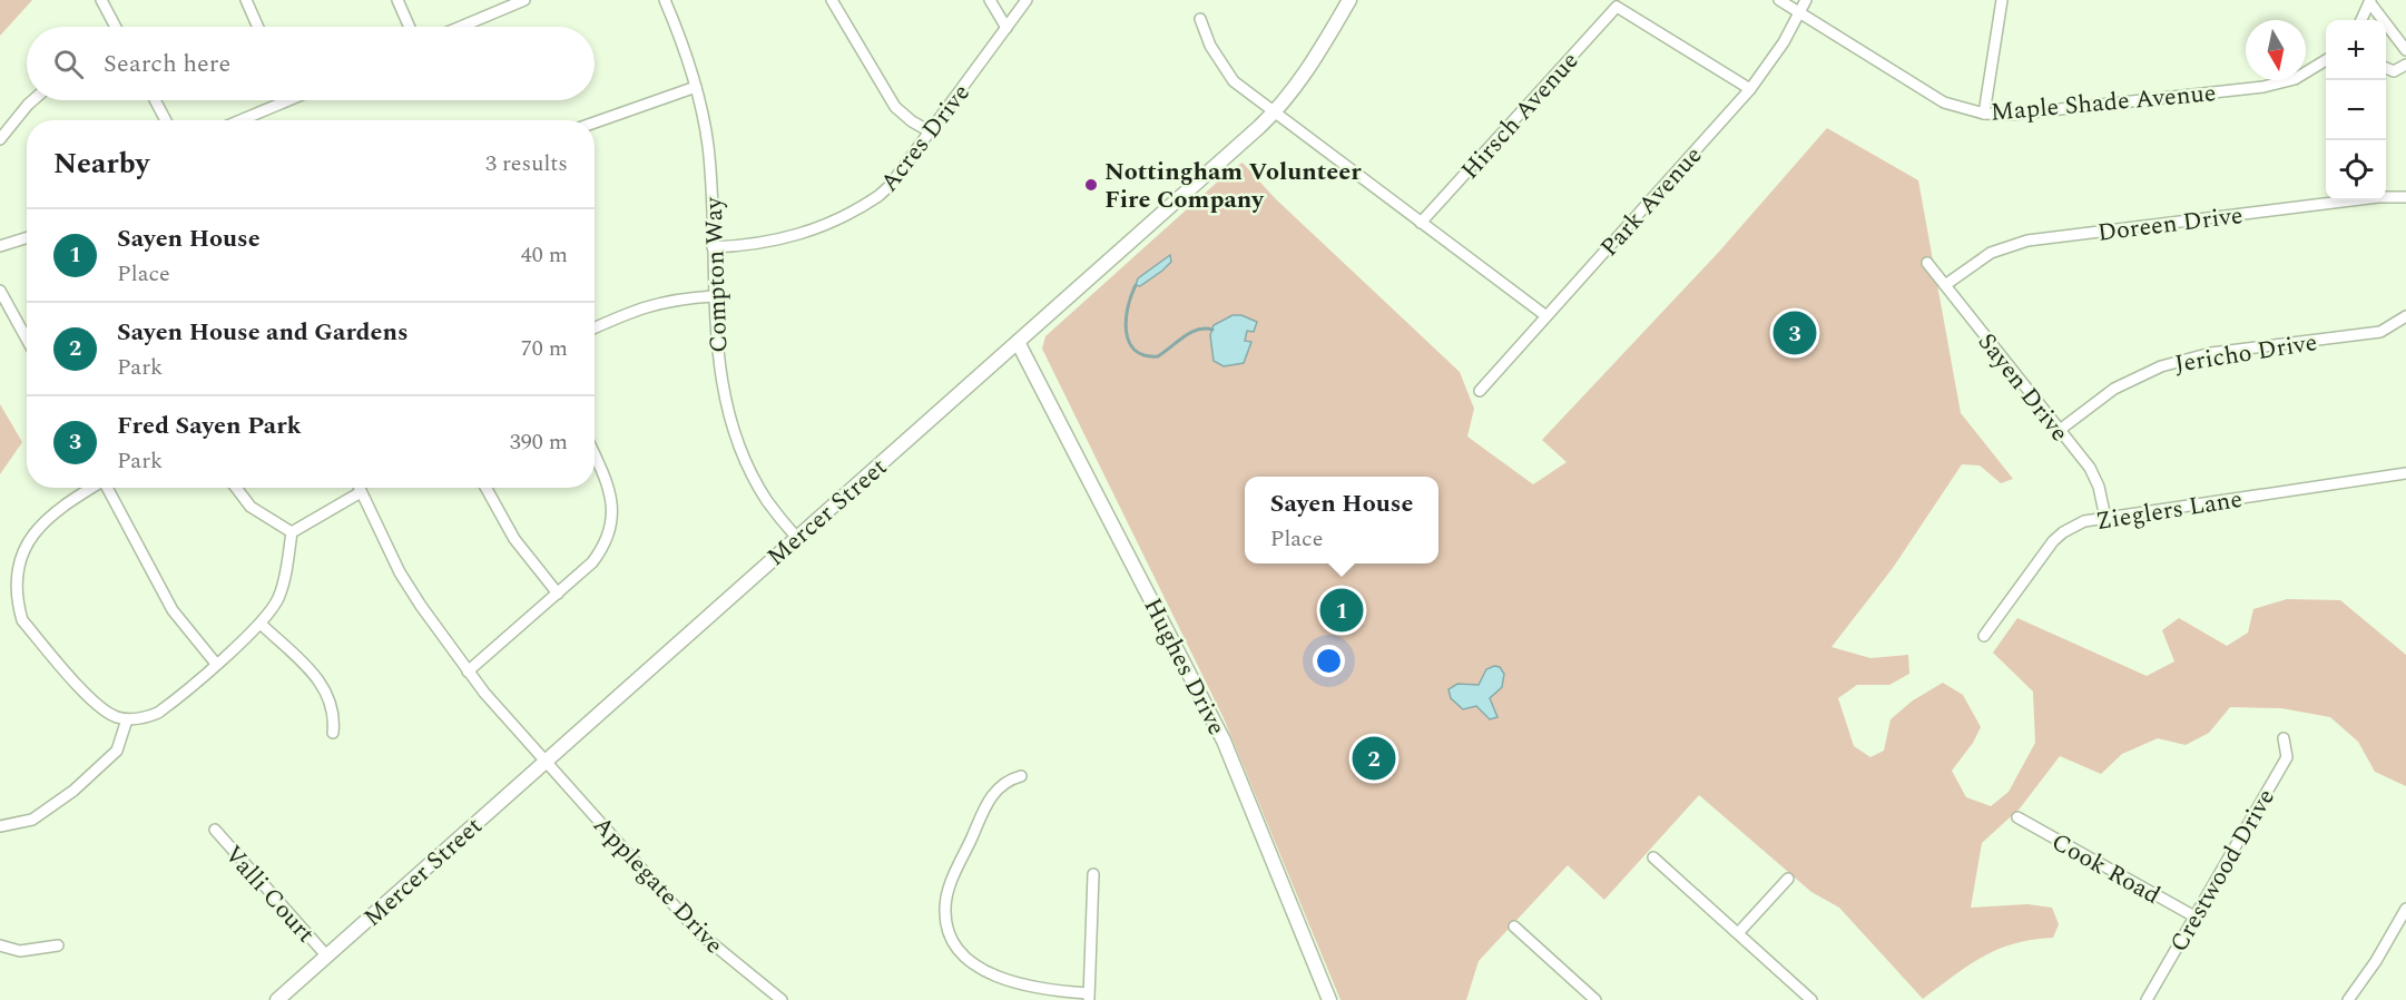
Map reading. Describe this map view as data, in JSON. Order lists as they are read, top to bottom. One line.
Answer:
{"streets":{"street":["Maple Shade Avenue","Hirsch Avenue","Acres Drive","Park Avenue","Doreen Drive","Compton Way","Jericho Drive","Sayen Drive","Zieglers Lane","Mercer Street","Hughes Drive","Cook Road","Crestwood Drive","Applegate Drive","Valli Court"]},"crossings":[["Maple Shade Avenue","Park Avenue"],["Hirsch Avenue","Park Avenue"],["Acres Drive","Compton Way"],["Doreen Drive","Sayen Drive"],["Compton Way","Mercer Street"],["Jericho Drive","Sayen Drive"],["Sayen Drive","Zieglers Lane"],["Mercer Street","Hughes Drive"],["Mercer Street","Applegate Drive"],["Mercer Street","Valli Court"],["Cook Road","Crestwood Drive"]],"places":["Nottingham Volunteer Fire Company"],"north":"bottom","page":{"map_buttons":["+","−"],"search":"Search here","heading":["Nearby","3 results"],"list":[{"mark":"1","name":"Sayen House","note":"Place","value":"40 m"},{"mark":"2","name":"Sayen House and Gardens","note":"Park","value":"70 m"},{"mark":"3","name":"Fred Sayen Park","note":"Park","value":"390 m"}],"pins":["3","1","2"],"popup":["Sayen House","Place"]}}
